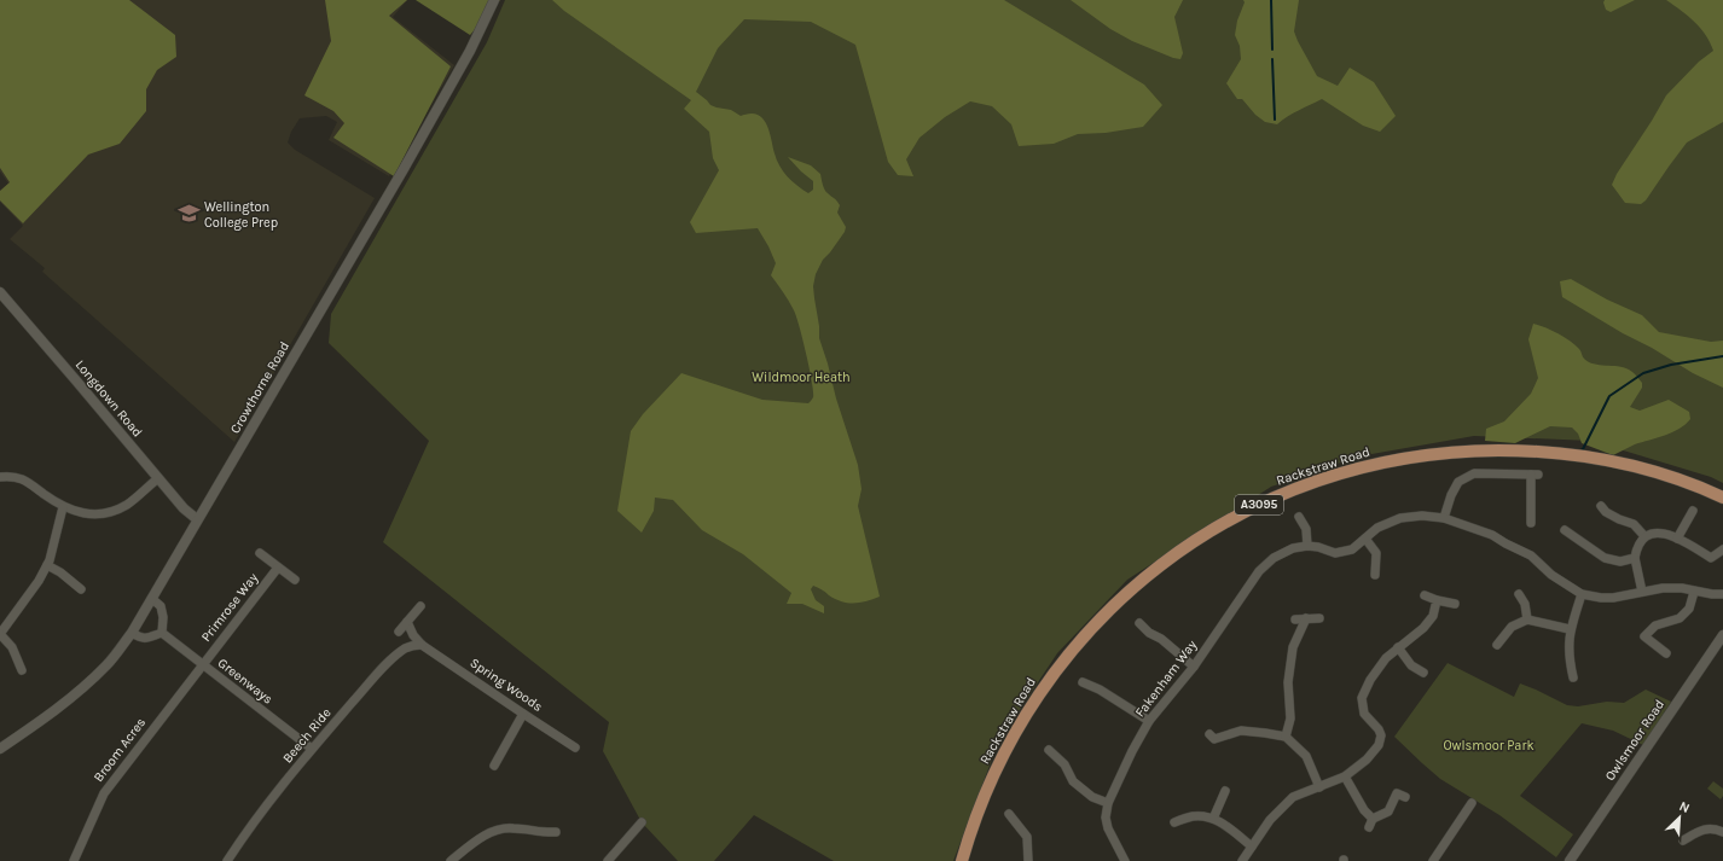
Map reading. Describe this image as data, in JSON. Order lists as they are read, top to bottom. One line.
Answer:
{"streets":{"main road":["Rackstraw Road","A3095"],"street":["Crowthorne Road","Longdown Road","Primrose Way","Fakenham Way","Greenways","Spring Woods","Beech Ride","Owlsmoor Road","Broom Acres"]},"crossings":[["Crowthorne Road","Longdown Road"],["Primrose Way","Greenways"],["Primrose Way","Broom Acres"],["Greenways","Beech Ride"],["Greenways","Broom Acres"]],"parks":["Wildmoor Heath","Owlsmoor Park"],"places":{"school or university":["Wellington College Prep"]},"north":"top right"}
